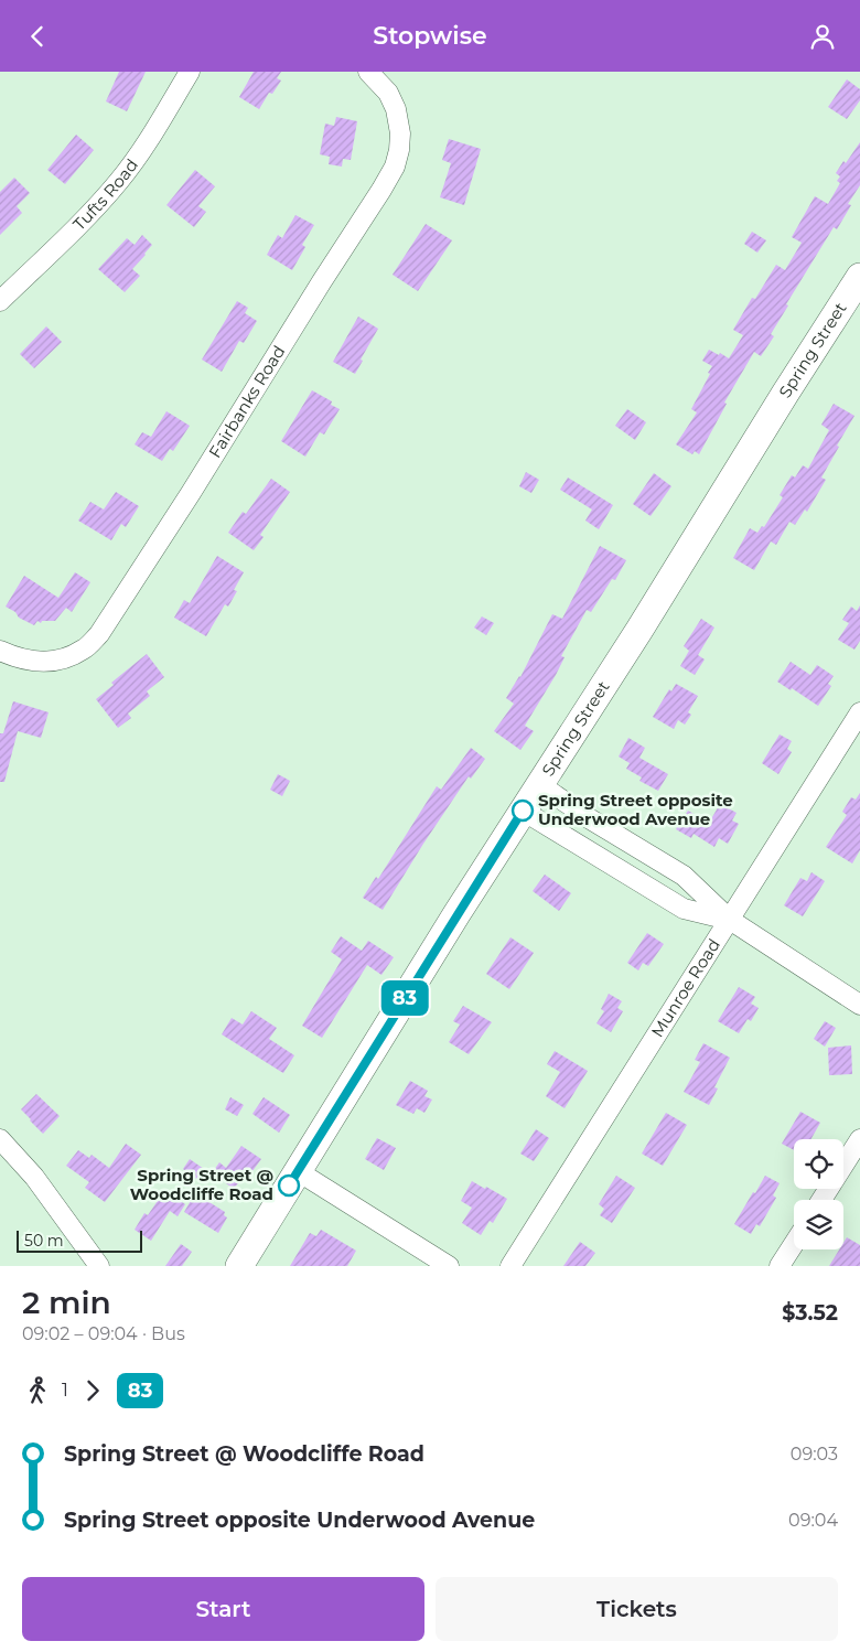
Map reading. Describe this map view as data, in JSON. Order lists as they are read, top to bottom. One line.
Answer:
{"streets":{"main road":["Spring Street"],"street":["Tufts Road","Fairbanks Road","Munroe Road"]},"places":["Spring Street opposite Underwood Avenue","Spring Street @ Woodcliffe Road"],"lines":["bus line 83"],"scale_bar":"50 m","page":{"header":"Stopwise","on_map":"83","scale":"50 m","heading":["2 min","09:02 – 09:04 · Bus","$3.52"],"legs":["1","83"],"list":[{"name":"Spring Street @ Woodcliffe Road","value":"09:03"},{"name":"Spring Street opposite Underwood Avenue","value":"09:04"}],"buttons":["Start","Tickets"]}}
